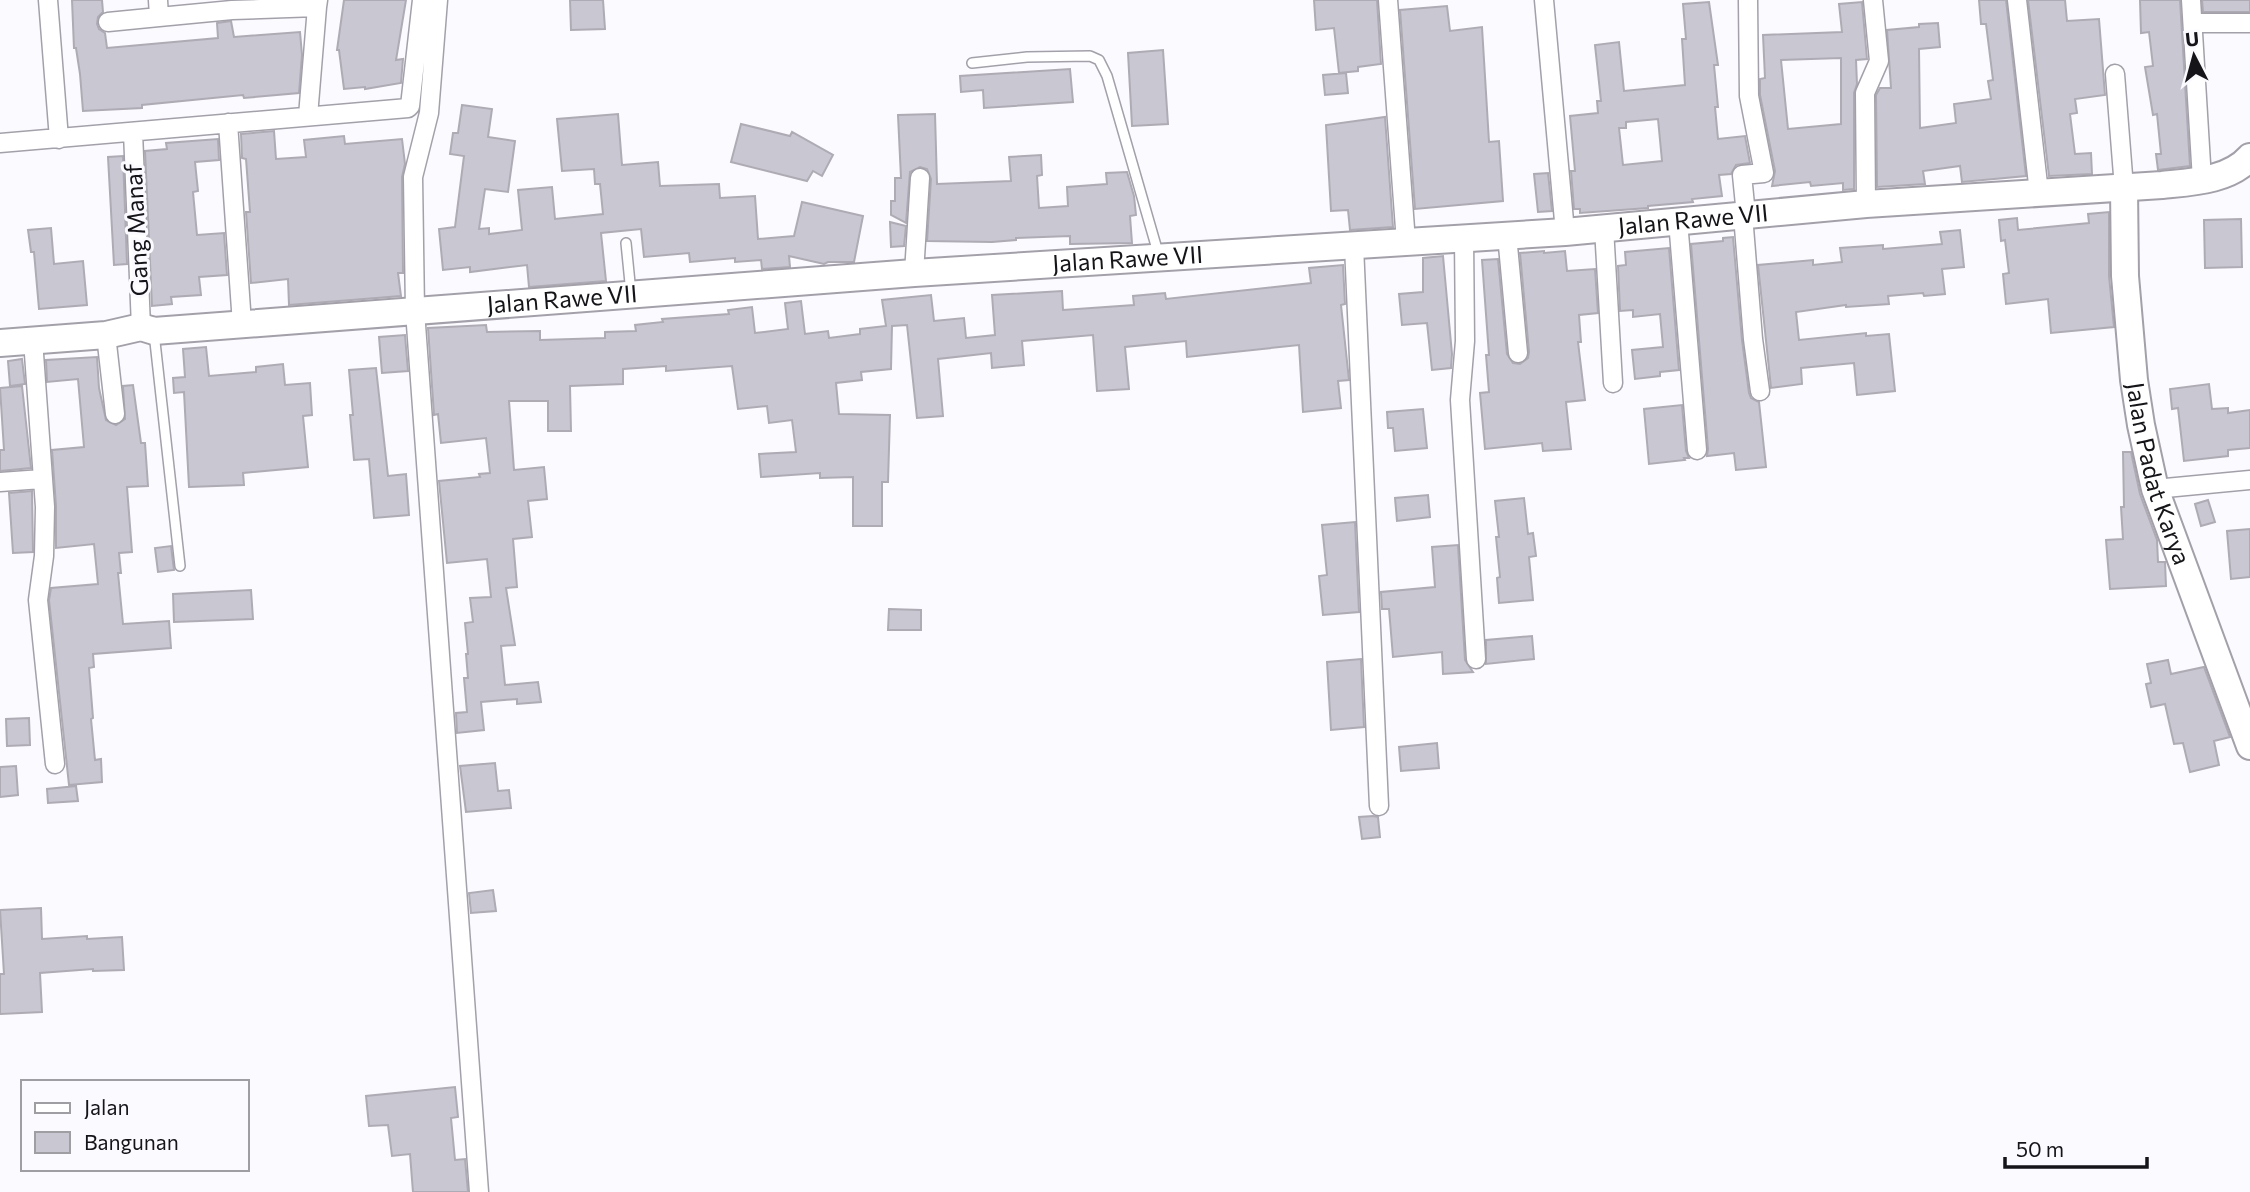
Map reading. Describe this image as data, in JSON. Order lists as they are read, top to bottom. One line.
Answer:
{"streets":{"main road":["Jalan Rawe VII","Jalan Padat Karya"],"street":["Gang Manaf"]},"crossings":[["Jalan Rawe VII","Gang Manaf"],["Jalan Rawe VII","Jalan Padat Karya"]],"legend":["Jalan","Bangunan"],"scale_bar":"50 m","north":"top"}
